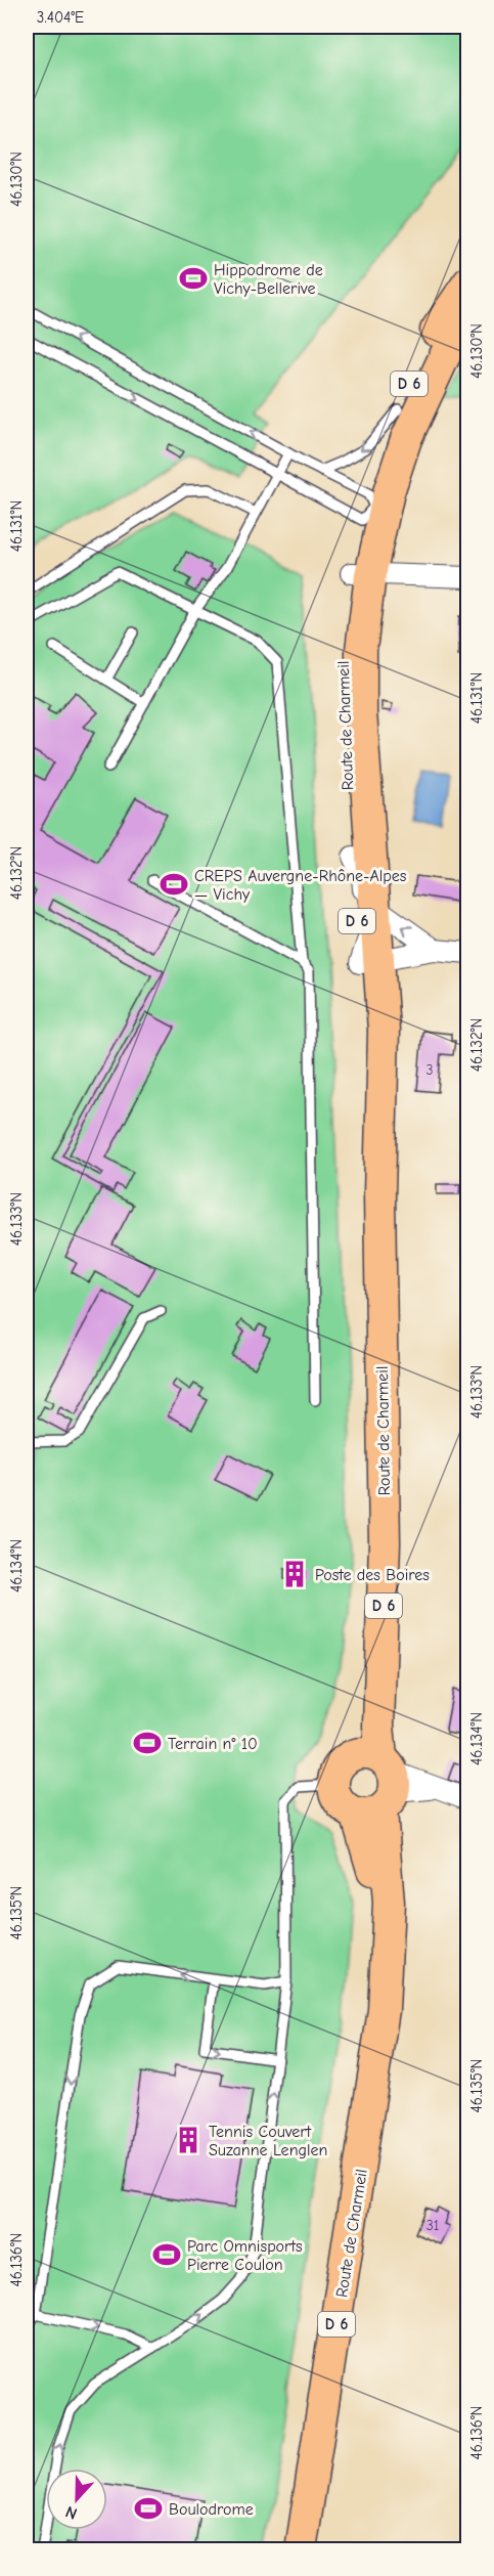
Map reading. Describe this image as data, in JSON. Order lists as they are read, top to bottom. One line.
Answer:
{"streets":{"main road":["D 6","Route de Charmeil"]},"places":{"sports":["Hippodrome de Vichy-Bellerive","CREPS Auvergne-Rhône-Alpes — Vichy","Terrain n° 10","Parc Omnisports Pierre Coulon","Boulodrome"],"building":["Poste des Boires","Tennis Couvert Suzanne Lenglen"]},"house_numbers":["3","31"],"north":"bottom","coordinates":["3.404°E","46.130°N","46.131°N","46.132°N","46.133°N","46.134°N","46.135°N","46.136°N"]}
